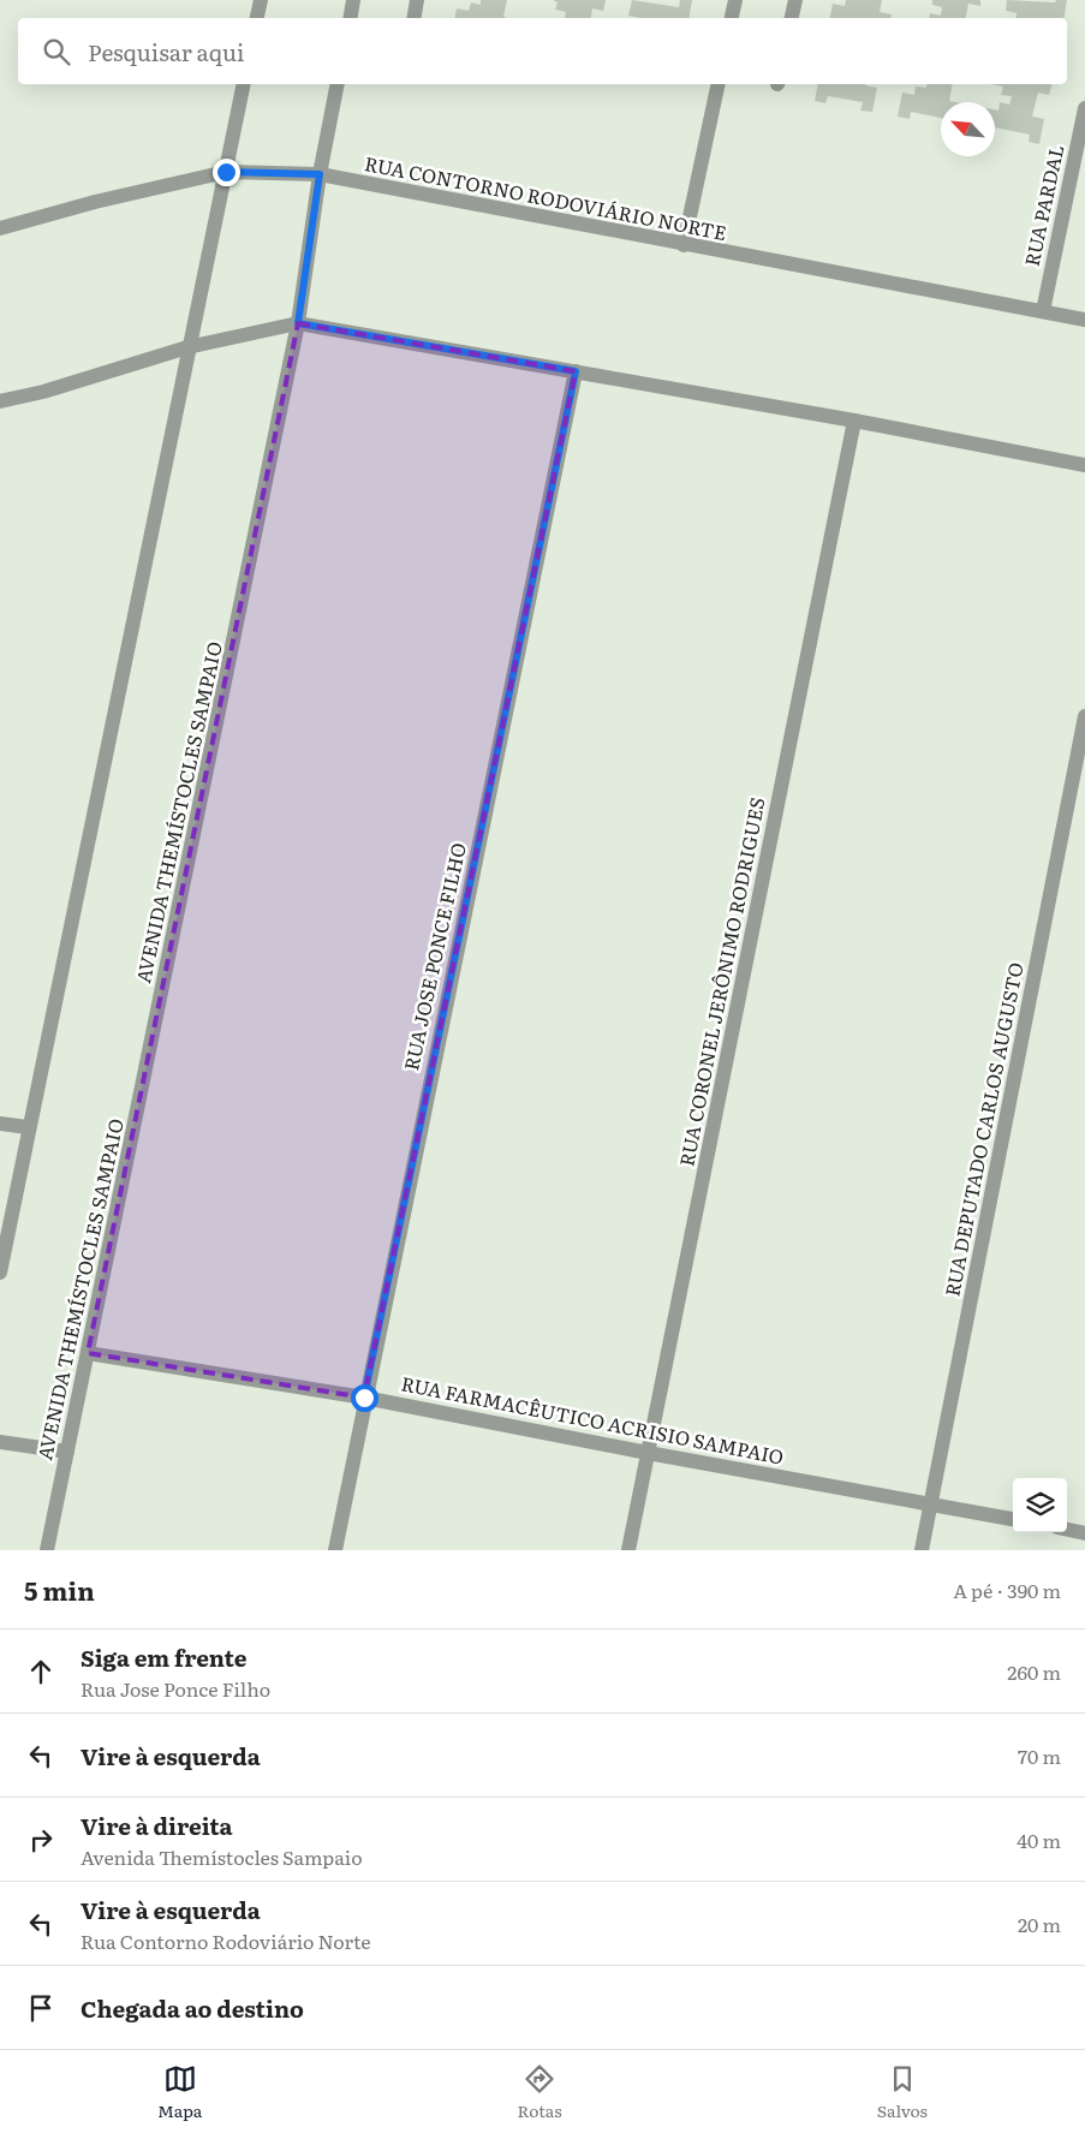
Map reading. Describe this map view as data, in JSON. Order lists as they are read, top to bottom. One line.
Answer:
{"streets":{"street":["RUA CONTORNO RODOVIÁRIO NORTE","RUA PARDAL","AVENIDA THEMÍSTOCLES SAMPAIO","RUA JOSE PONCE FILHO","RUA CORONEL JERÔNIMO RODRIGUES","RUA DEPUTADO CARLOS AUGUSTO","RUA FARMACÊUTICO ACRISIO SAMPAIO"]},"crossings":[["RUA CONTORNO RODOVIÁRIO NORTE","RUA PARDAL"],["RUA CONTORNO RODOVIÁRIO NORTE","AVENIDA THEMÍSTOCLES SAMPAIO"],["AVENIDA THEMÍSTOCLES SAMPAIO","RUA FARMACÊUTICO ACRISIO SAMPAIO"],["RUA JOSE PONCE FILHO","RUA FARMACÊUTICO ACRISIO SAMPAIO"],["RUA CORONEL JERÔNIMO RODRIGUES","RUA FARMACÊUTICO ACRISIO SAMPAIO"],["RUA DEPUTADO CARLOS AUGUSTO","RUA FARMACÊUTICO ACRISIO SAMPAIO"]],"north":"top left","page":{"search":"Pesquisar aqui","heading":["5 min","A pé · 390 m"],"list":[["Siga em frente","Rua Jose Ponce Filho","260 m"],["Vire à esquerda","70 m"],["Vire à direita","Avenida Themístocles Sampaio","40 m"],["Vire à esquerda","Rua Contorno Rodoviário Norte","20 m"],"Chegada ao destino"],"nav":["Mapa","Rotas","Salvos"]}}
